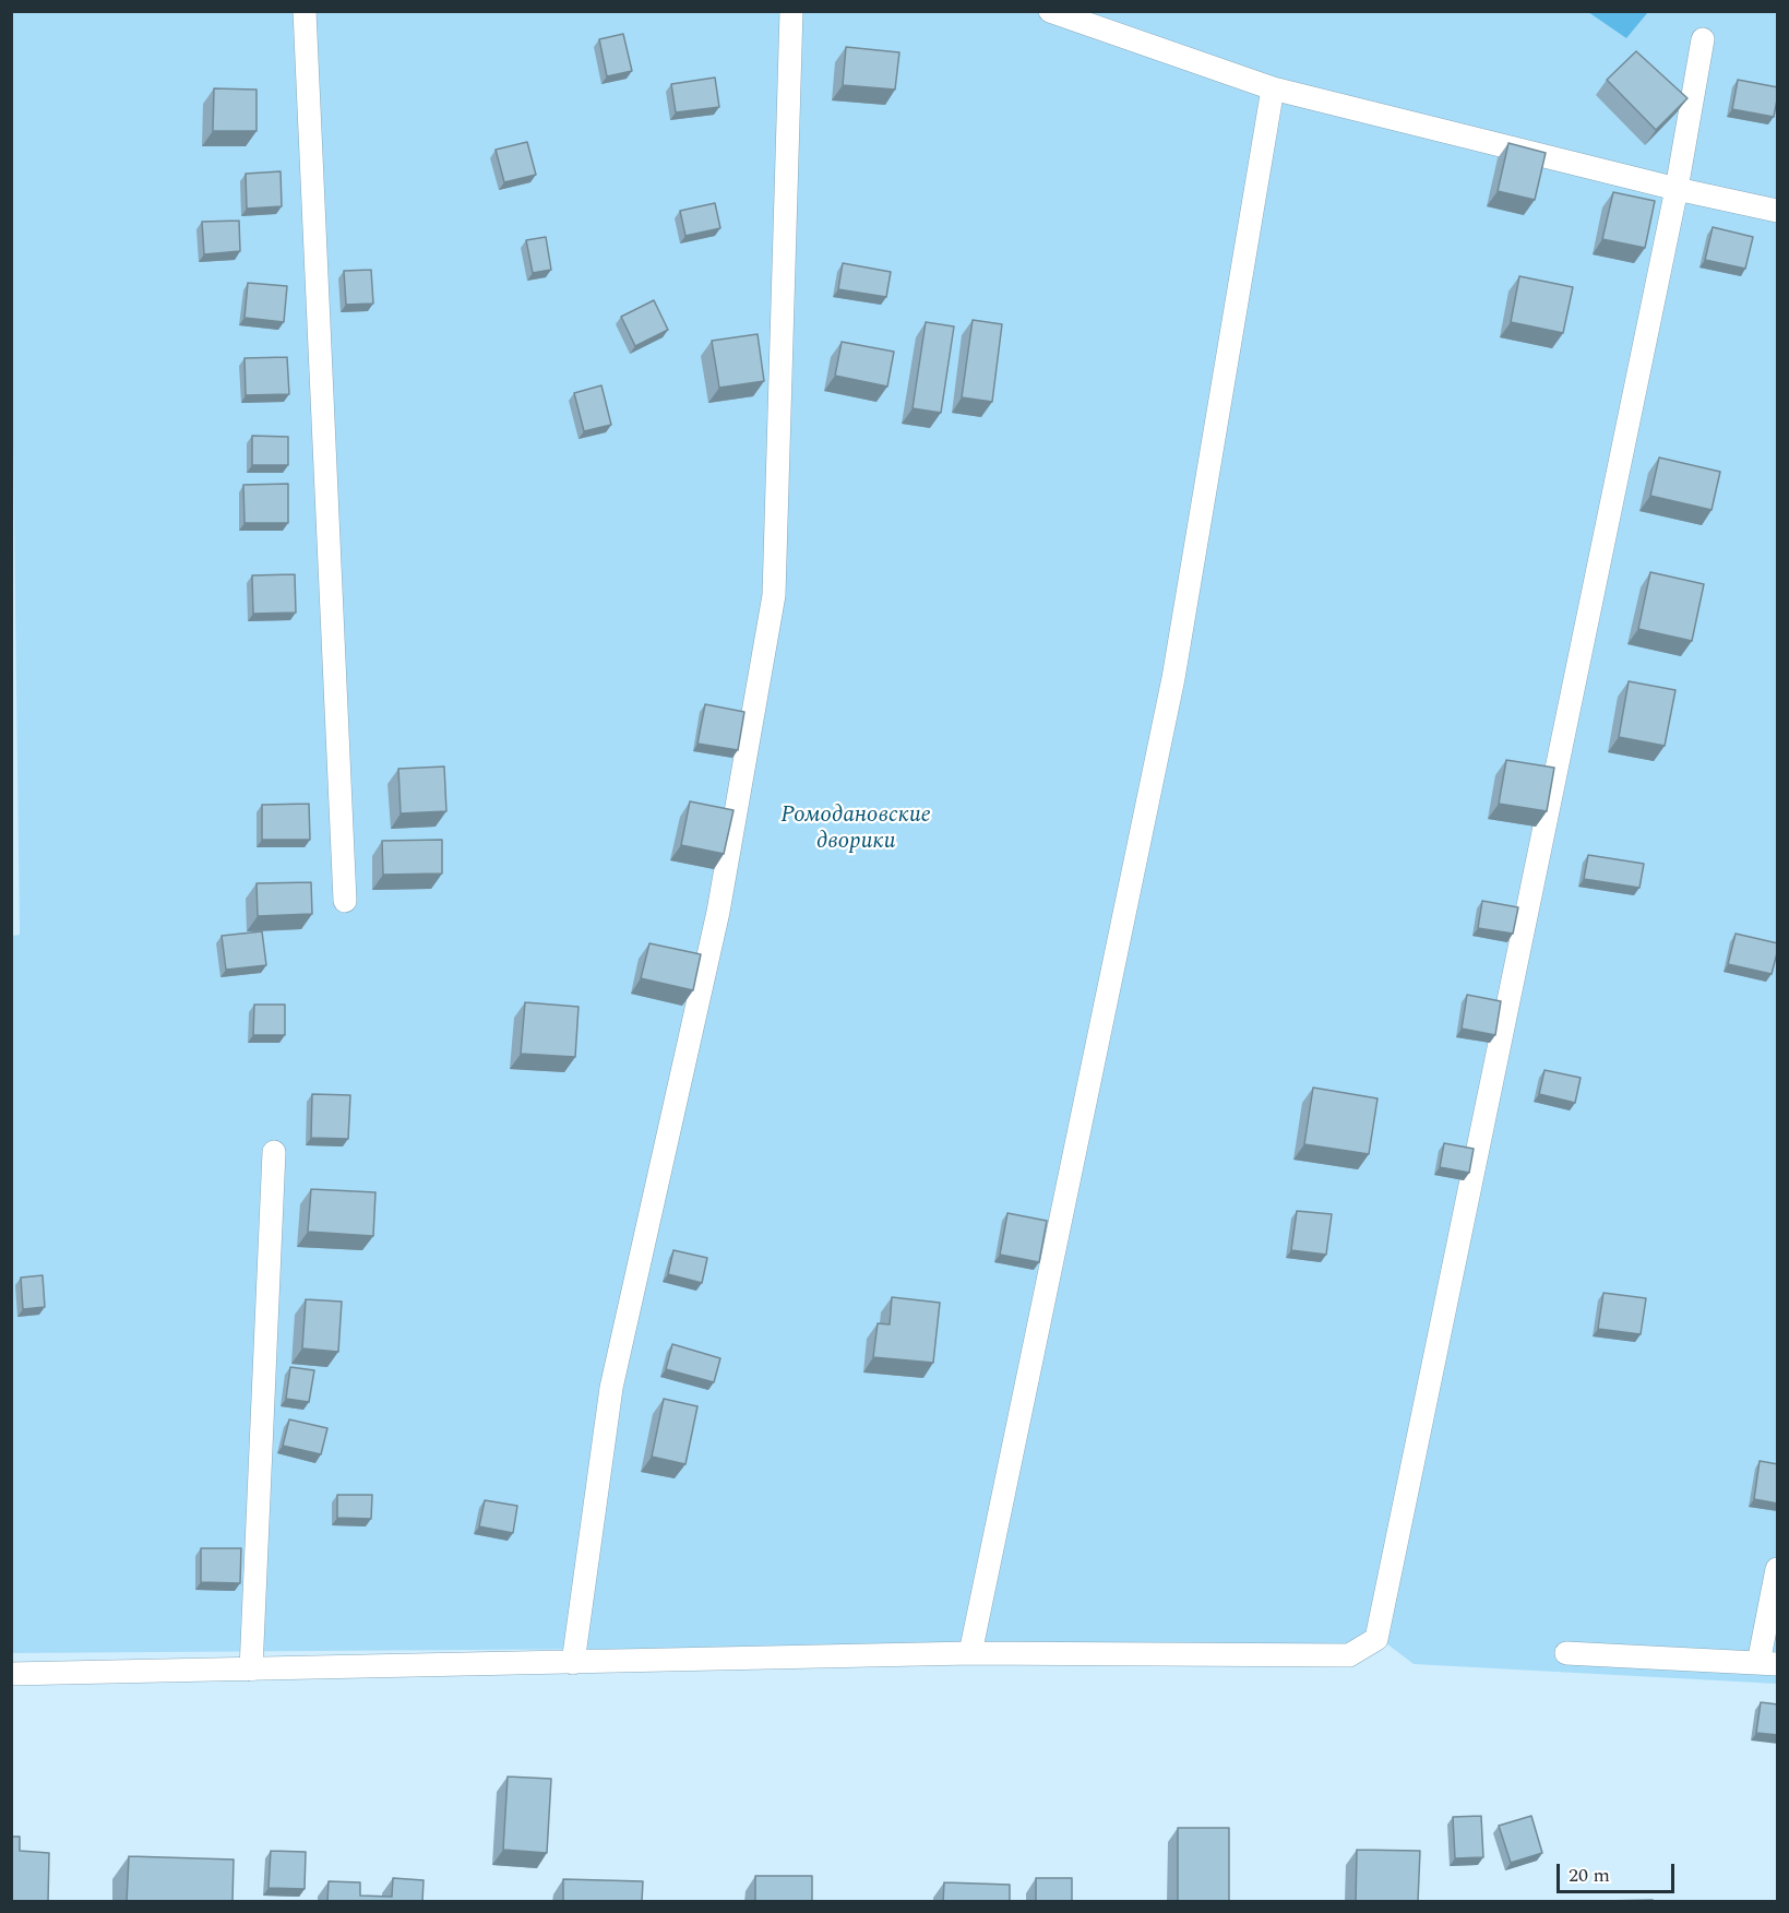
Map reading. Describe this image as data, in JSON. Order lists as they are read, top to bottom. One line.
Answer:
{"parks":["Ромодановские дворики"],"scale_bar":"20 m"}
